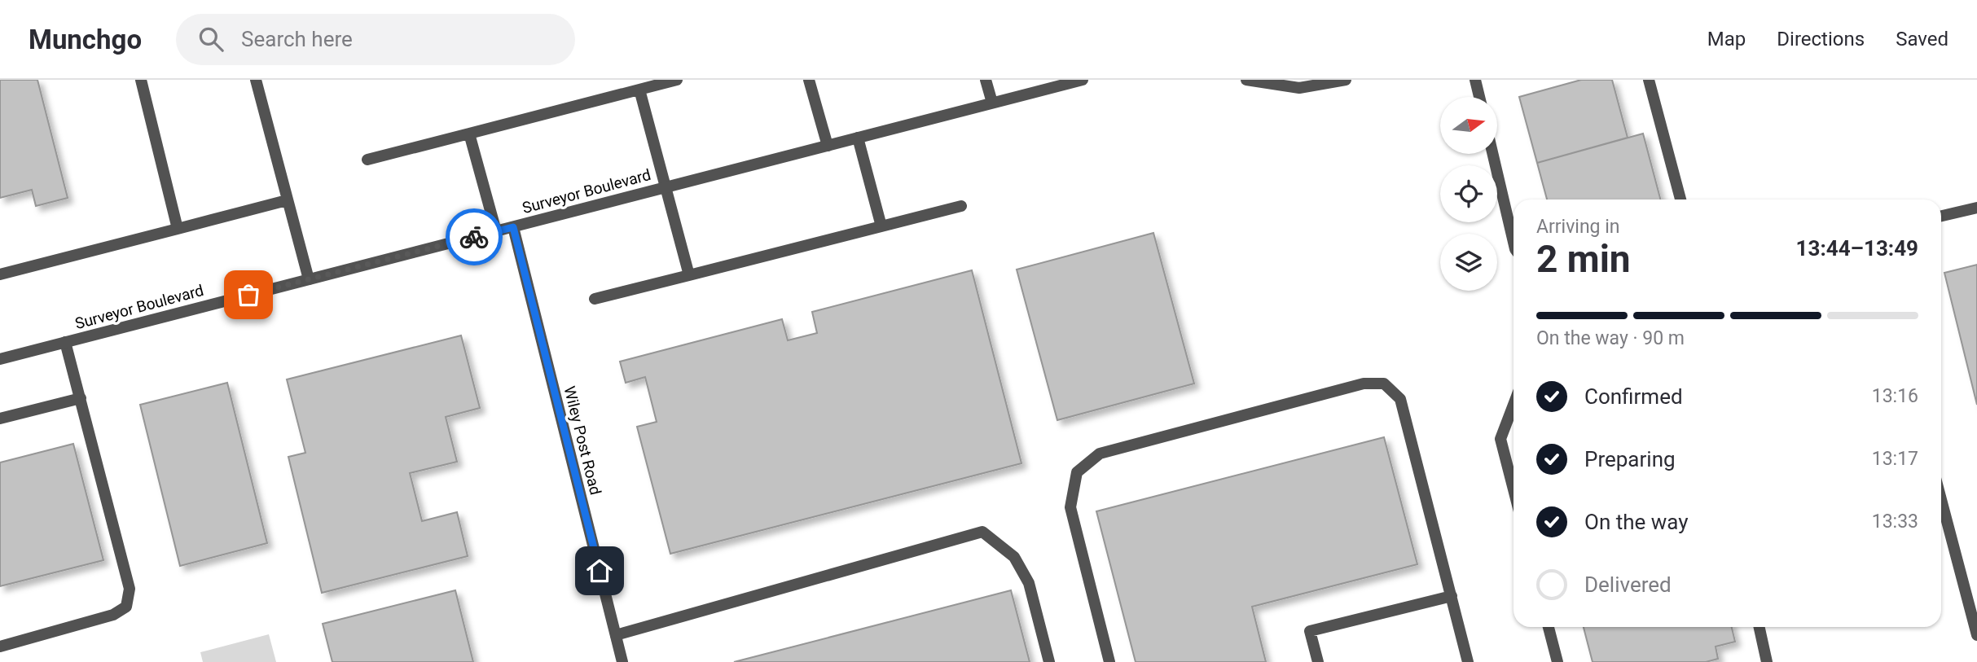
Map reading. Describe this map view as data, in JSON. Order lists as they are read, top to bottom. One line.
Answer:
{"streets":{"street":["Surveyor Boulevard","Wiley Post Road"]},"crossings":[["Surveyor Boulevard","Wiley Post Road"]],"north":"right","page":{"header":"Munchgo","search":"Search here","nav":["Map","Directions","Saved"],"heading":["2 min","Arriving in","13:44–13:49"],"bar":"On the way · 90 m","list":[["Confirmed","13:16"],["Preparing","13:17"],["On the way","13:33"],"Delivered"]}}
